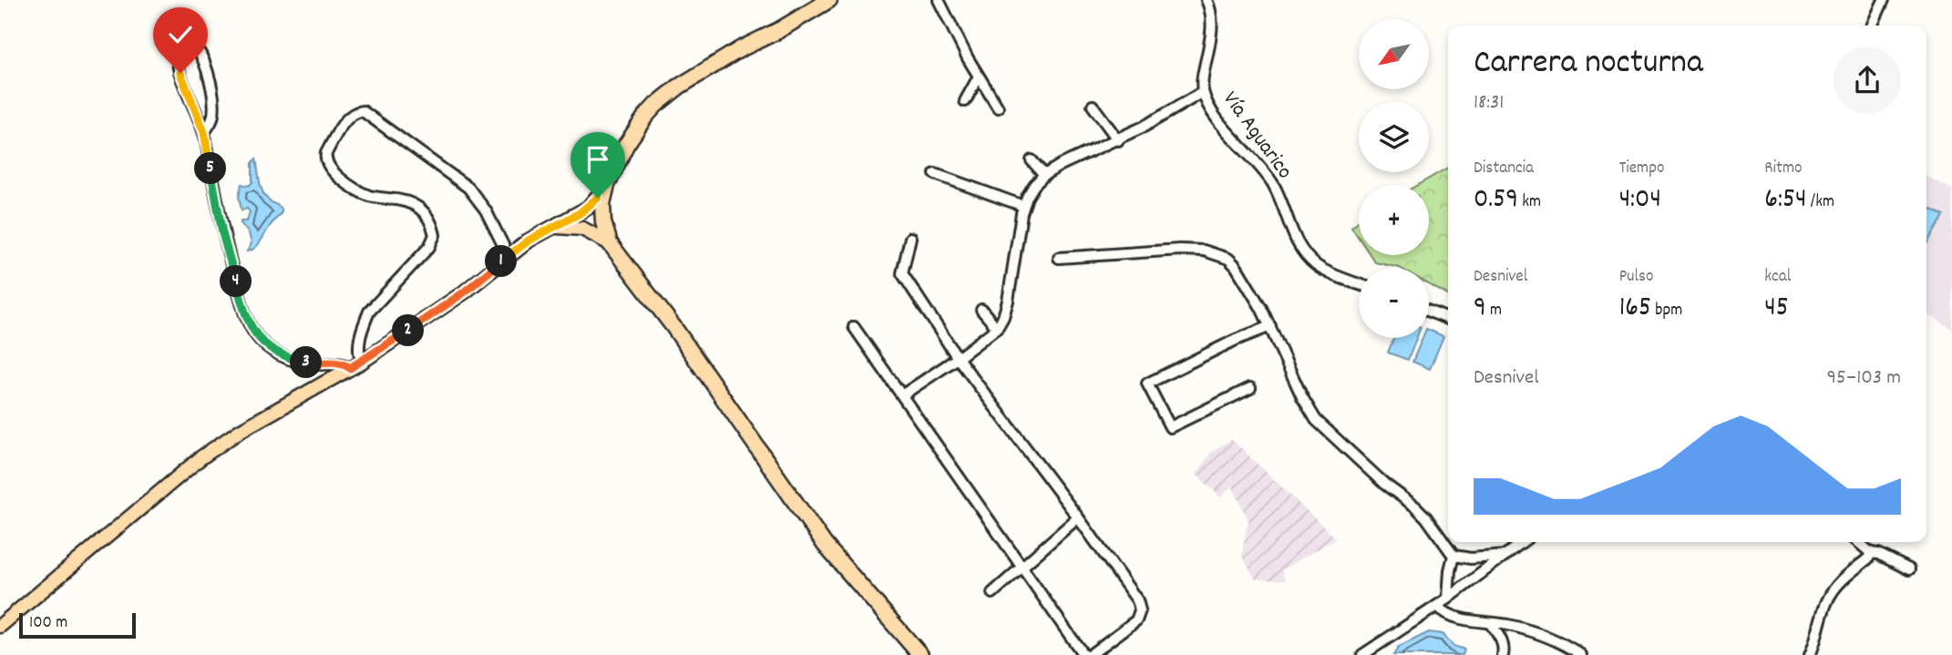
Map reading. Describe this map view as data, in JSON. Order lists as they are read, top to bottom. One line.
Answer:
{"streets":{"street":["Vía Aguarico"]},"scale_bar":"100 m","north":"bottom left","page":{"map_buttons":["+","−"],"heading":["Carrera nocturna","18:31"],"stats":[["Distancia","0.59 km"],["Tiempo","4:04"],["Ritmo","6:54 /km"],["Desnivel","9 m"],["Pulso","165 bpm"],["kcal","45"]],"pins":["5","1","4","2","3"],"chart":["Desnivel","95–103 m"],"scale":"100 m"}}
